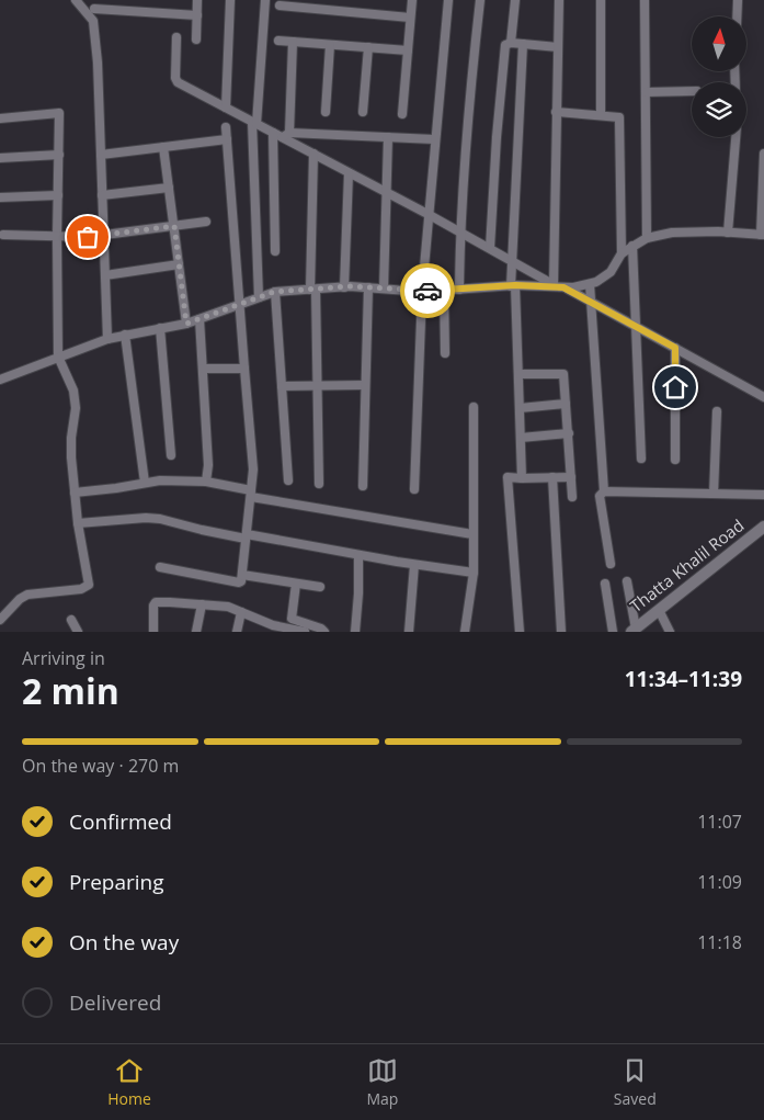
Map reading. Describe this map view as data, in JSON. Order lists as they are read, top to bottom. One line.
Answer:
{"streets":{"street":["Thatta Khalil Road"]},"north":"top","page":{"heading":["2 min","Arriving in","11:34–11:39"],"bar":"On the way · 270 m","list":[["Confirmed","11:07"],["Preparing","11:09"],["On the way","11:18"],"Delivered"],"tabs":["Home","Map","Saved"]}}
